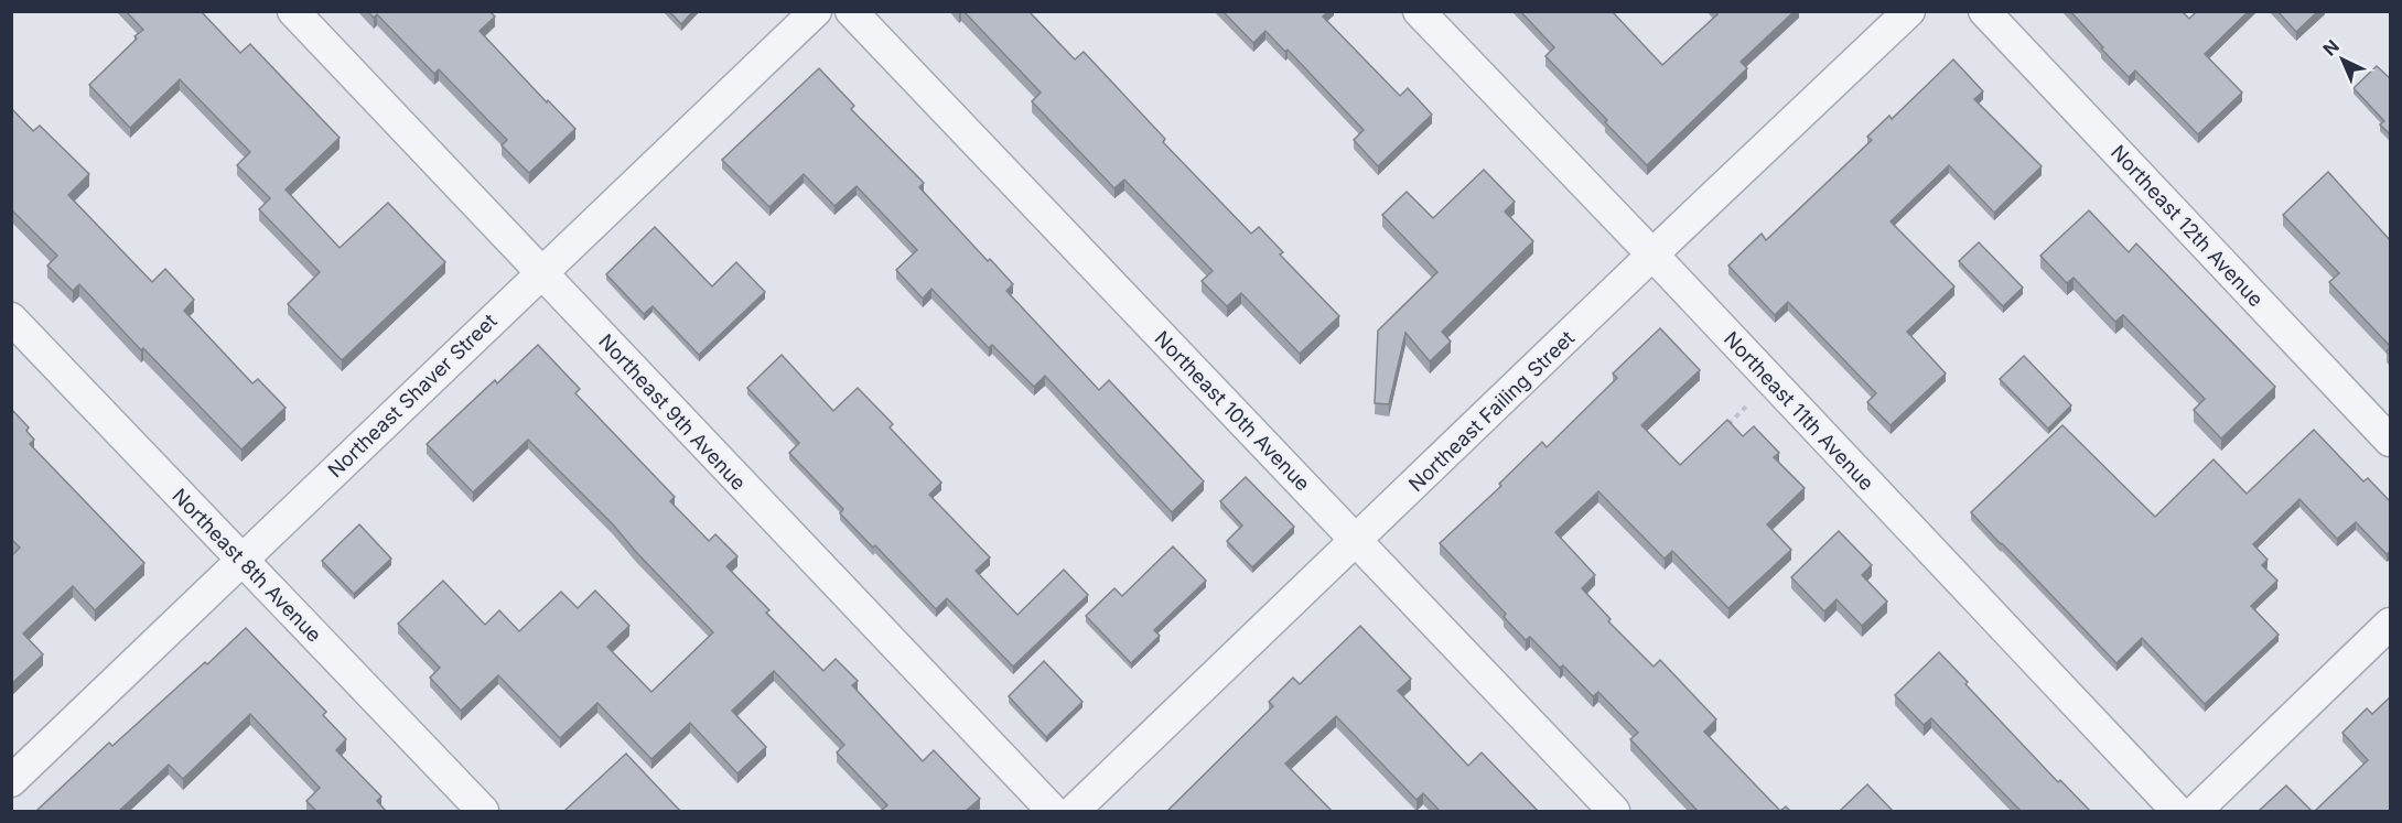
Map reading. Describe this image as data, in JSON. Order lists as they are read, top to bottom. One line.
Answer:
{"streets":{"street":["Northeast 12th Avenue","Northeast Shaver Street","Northeast 10th Avenue","Northeast Failing Street","Northeast 11th Avenue","Northeast 9th Avenue","Northeast 8th Avenue"]},"crossings":[["Northeast Shaver Street","Northeast 9th Avenue"],["Northeast Shaver Street","Northeast 8th Avenue"],["Northeast 10th Avenue","Northeast Failing Street"],["Northeast Failing Street","Northeast 11th Avenue"]],"north":"top left"}
